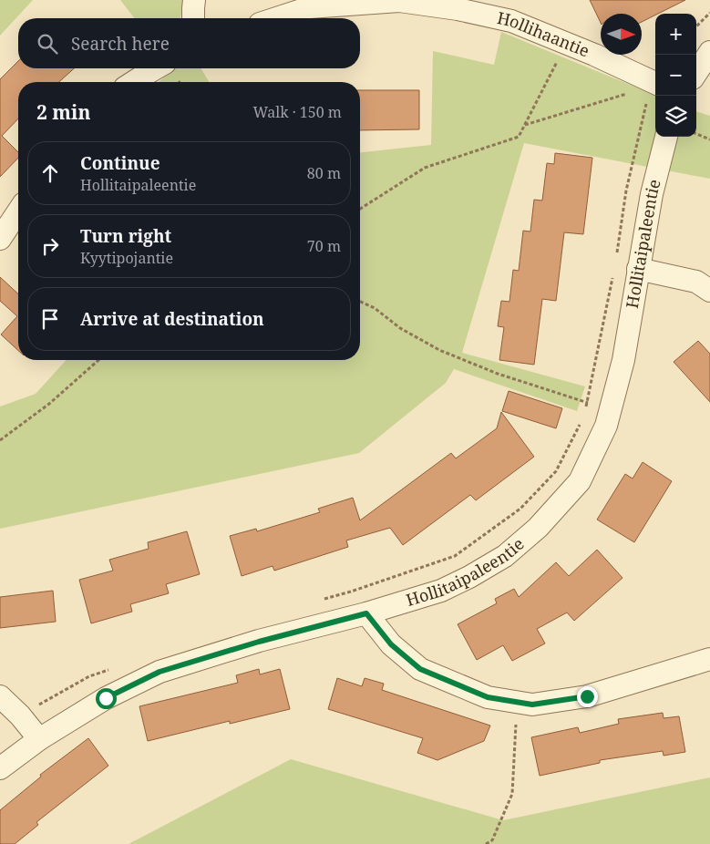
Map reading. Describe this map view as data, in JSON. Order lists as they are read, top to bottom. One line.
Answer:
{"streets":{"street":["Hollihaantie","Hollitaipaleentie"]},"north":"right","page":{"map_buttons":["+","−"],"search":"Search here","heading":["2 min","Walk · 150 m"],"list":[["Continue","Hollitaipaleentie","80 m"],["Turn right","Kyytipojantie","70 m"],"Arrive at destination"]}}
